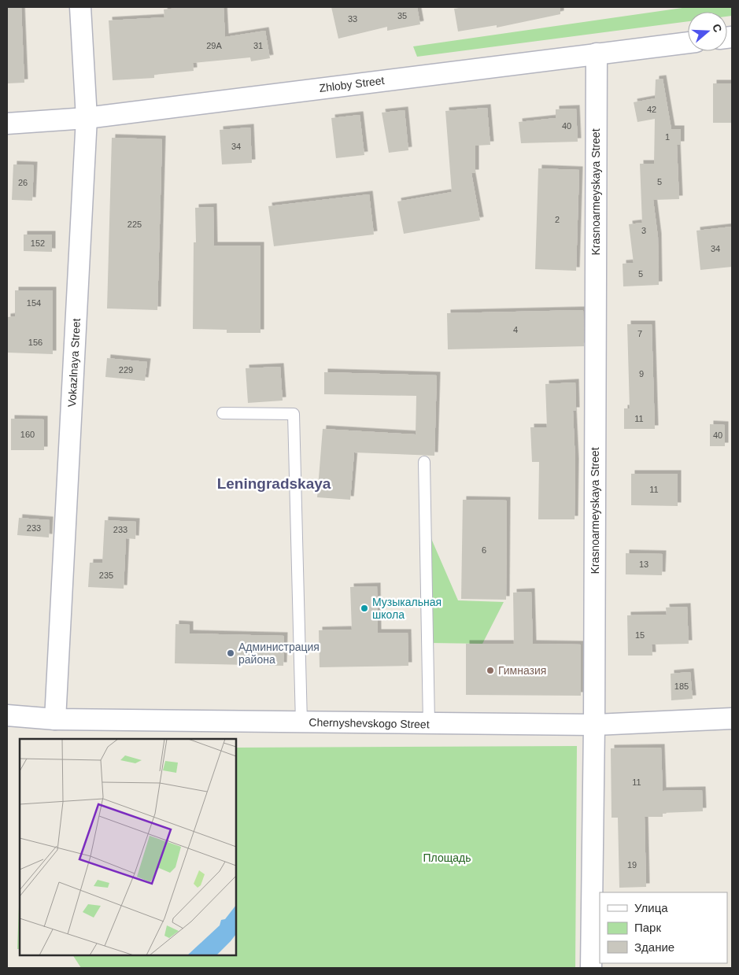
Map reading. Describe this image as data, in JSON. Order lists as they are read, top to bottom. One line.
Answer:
{"streets":{"street":["Zhloby Street","Krasnoarmeyskaya Street","Vokazlnaya Street","Chernyshevskogo Street"]},"crossings":[["Zhloby Street","Krasnoarmeyskaya Street"],["Zhloby Street","Vokazlnaya Street"],["Krasnoarmeyskaya Street","Chernyshevskogo Street"],["Vokazlnaya Street","Chernyshevskogo Street"]],"districts":["Leningradskaya"],"parks":["Площадь"],"places":["Музыкальная школа","Администрация района","Гимназия"],"house_numbers":["35","33","29А","31","42","40","1","34","5","26","2","225","3","152","34","5","154","4","7","156","229","9","11","160","40","11","233","233","6","13","235","15","185","11","19"],"legend":["Улица","Парк","Здание"],"north":"right"}
